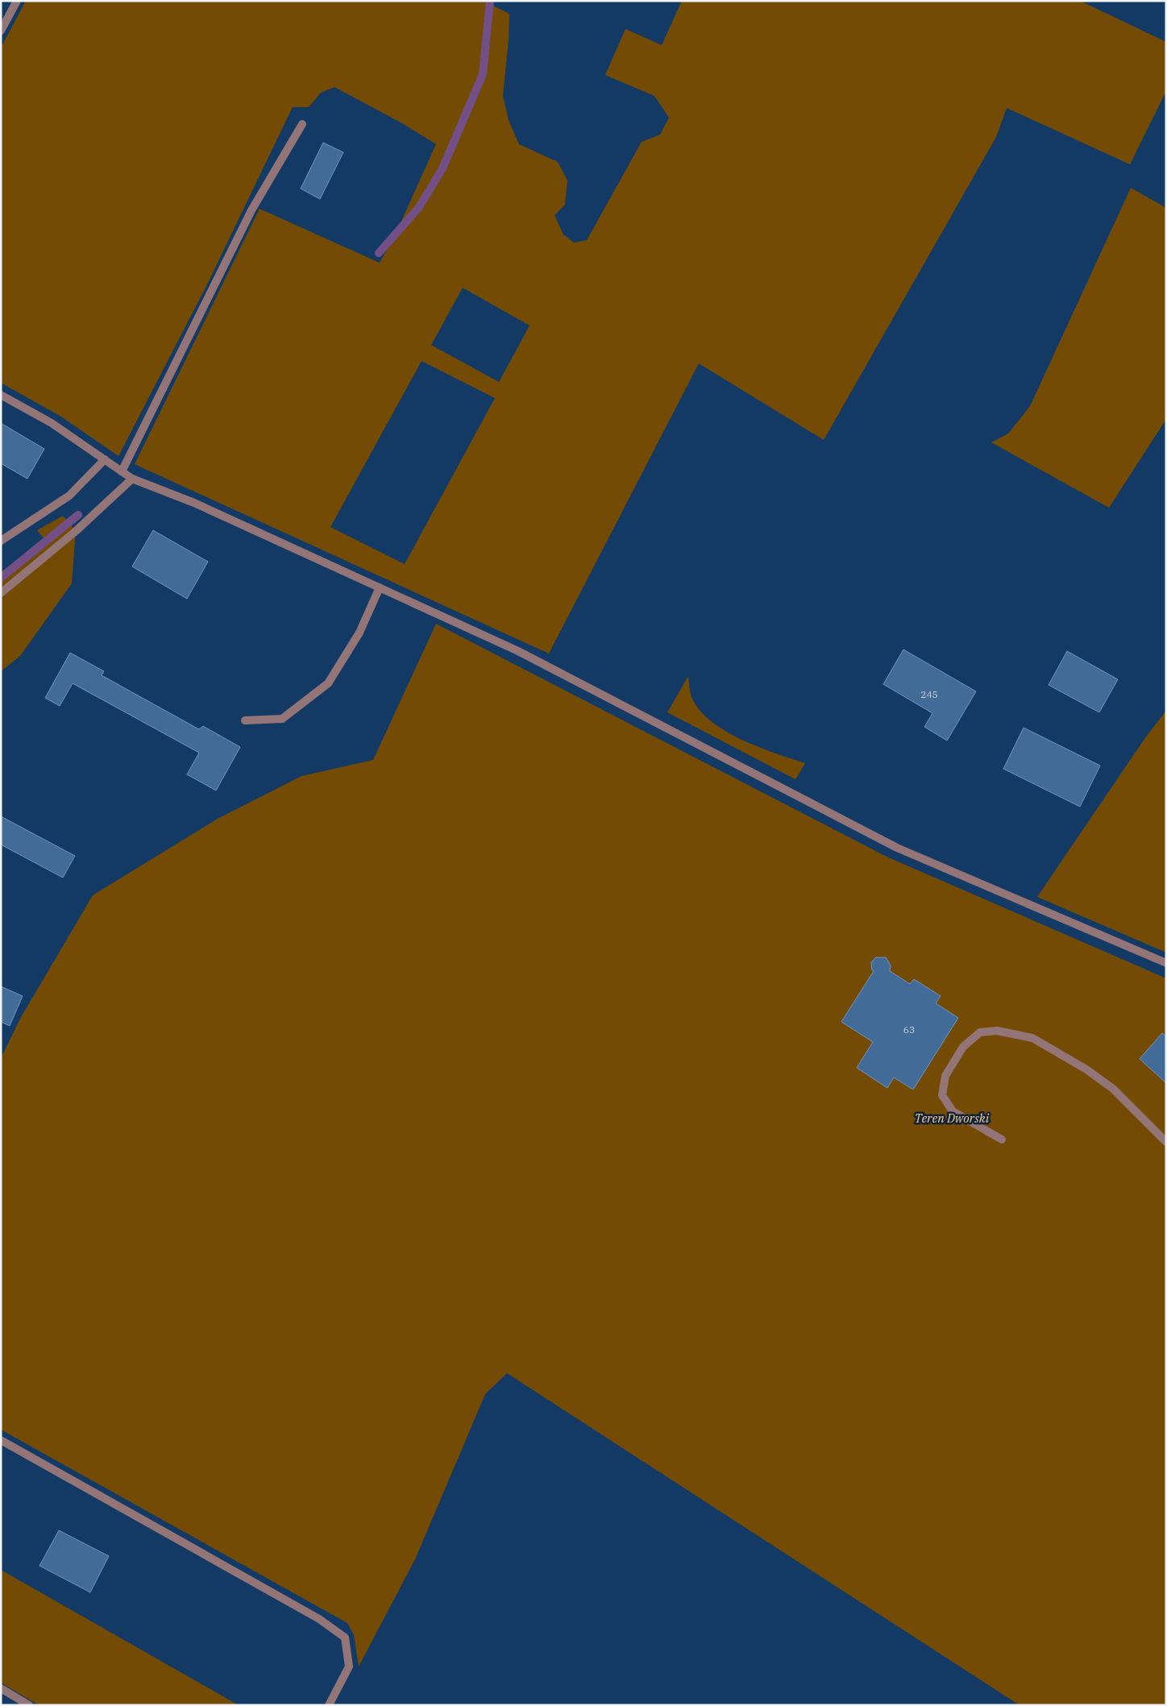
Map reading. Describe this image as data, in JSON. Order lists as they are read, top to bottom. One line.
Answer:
{"parks":["Teren Dworski"],"house_numbers":["245","63"]}
